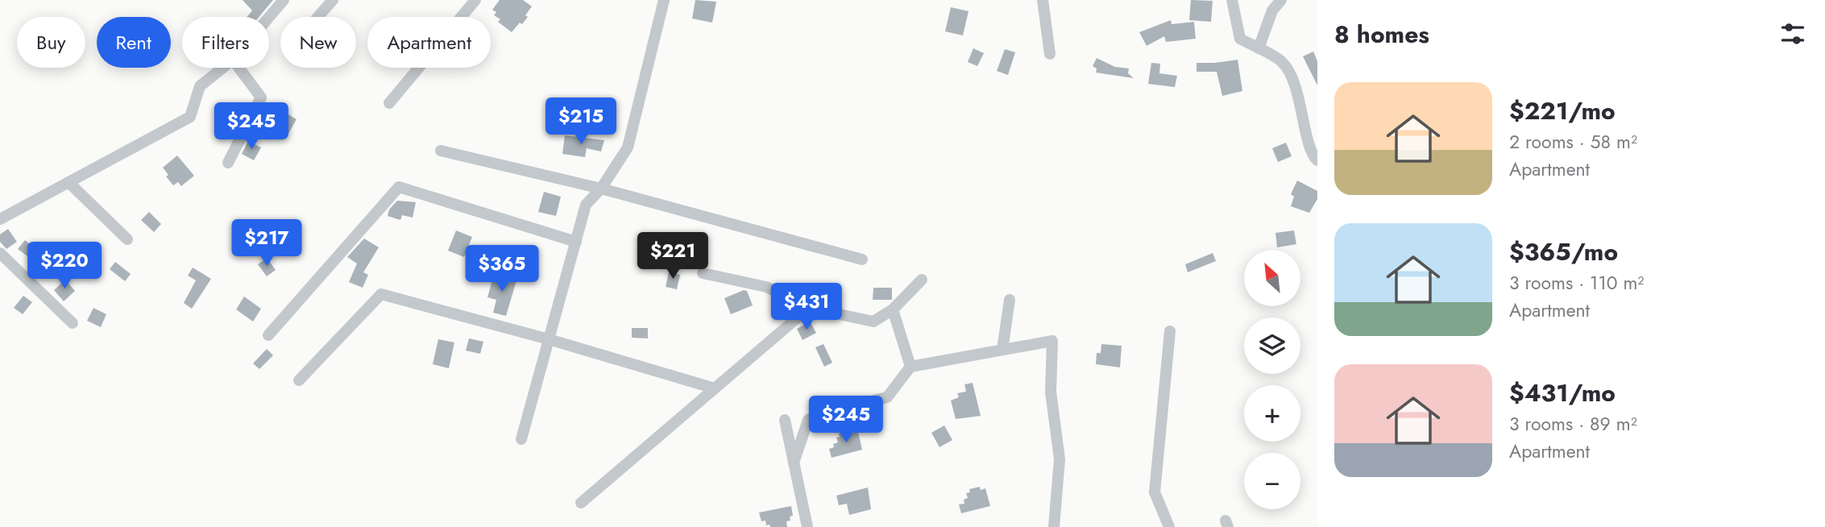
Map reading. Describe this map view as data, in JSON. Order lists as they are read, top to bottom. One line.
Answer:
{"north":"top left","page":{"heading":"8 homes","chip":["Buy","Rent","Filters","New","Apartment"],"list":[{"name":"$221/mo","note":"2 rooms · 58 m² · Apartment"},{"name":"$365/mo","note":"3 rooms · 110 m² · Apartment"},{"name":"$431/mo","note":"3 rooms · 89 m² · Apartment"}],"price":["$215","$245","$217","$221","$220","$365","$431","$245"],"map_buttons":["+","−"]}}
